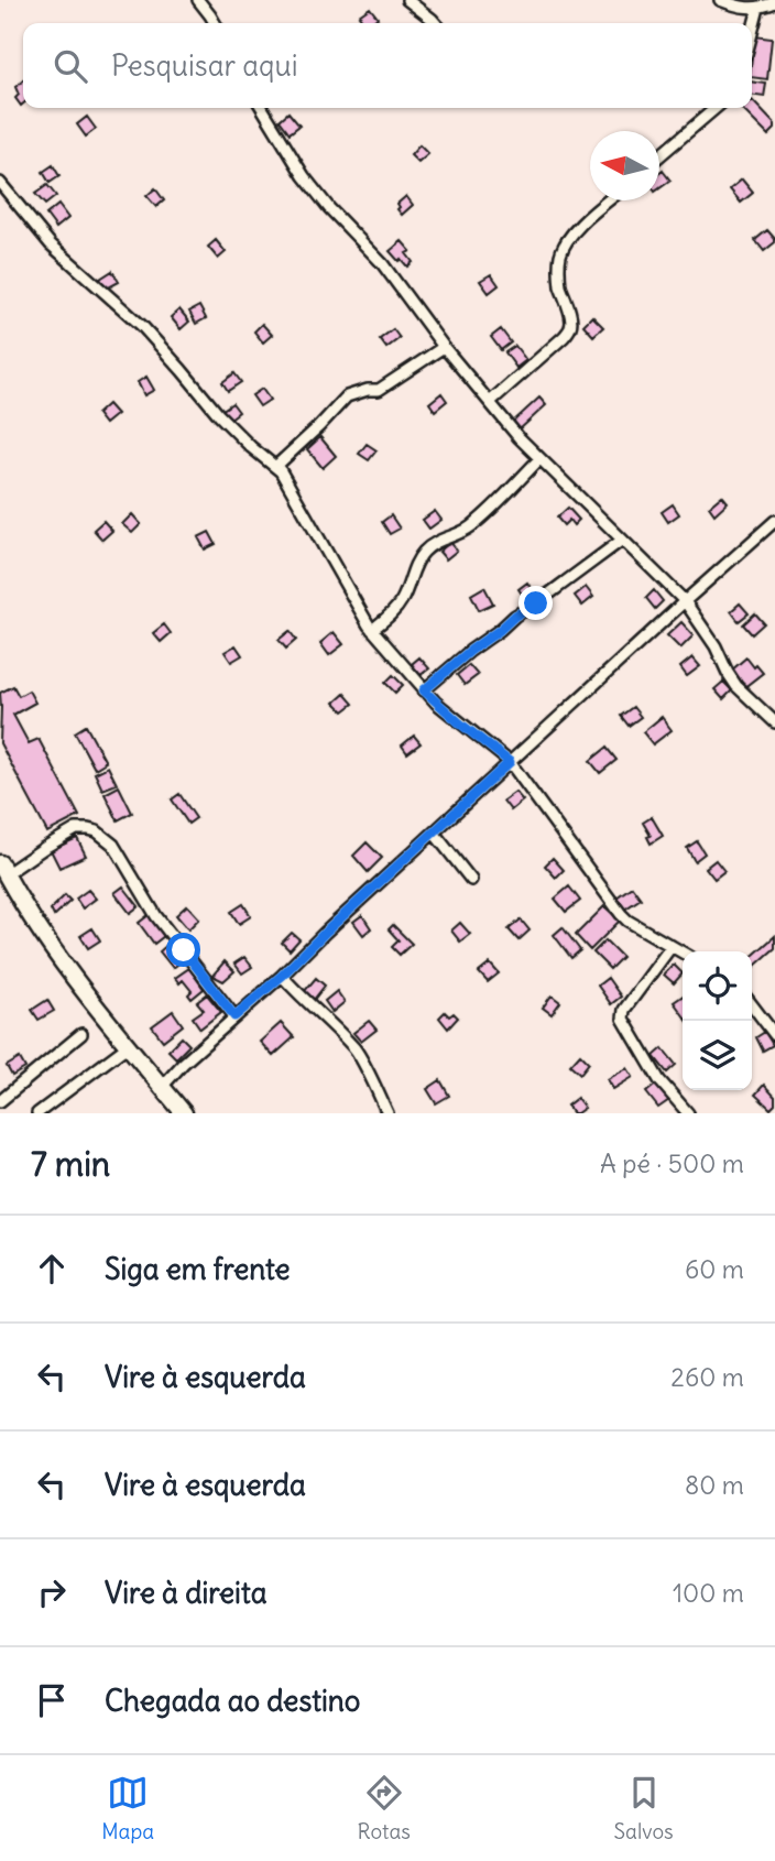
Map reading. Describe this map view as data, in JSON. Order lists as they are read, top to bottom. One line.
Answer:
{"north":"left","page":{"search":"Pesquisar aqui","heading":["7 min","A pé · 500 m"],"list":[["Siga em frente","60 m"],["Vire à esquerda","260 m"],["Vire à esquerda","80 m"],["Vire à direita","100 m"],"Chegada ao destino"],"nav":["Mapa","Rotas","Salvos"]}}
